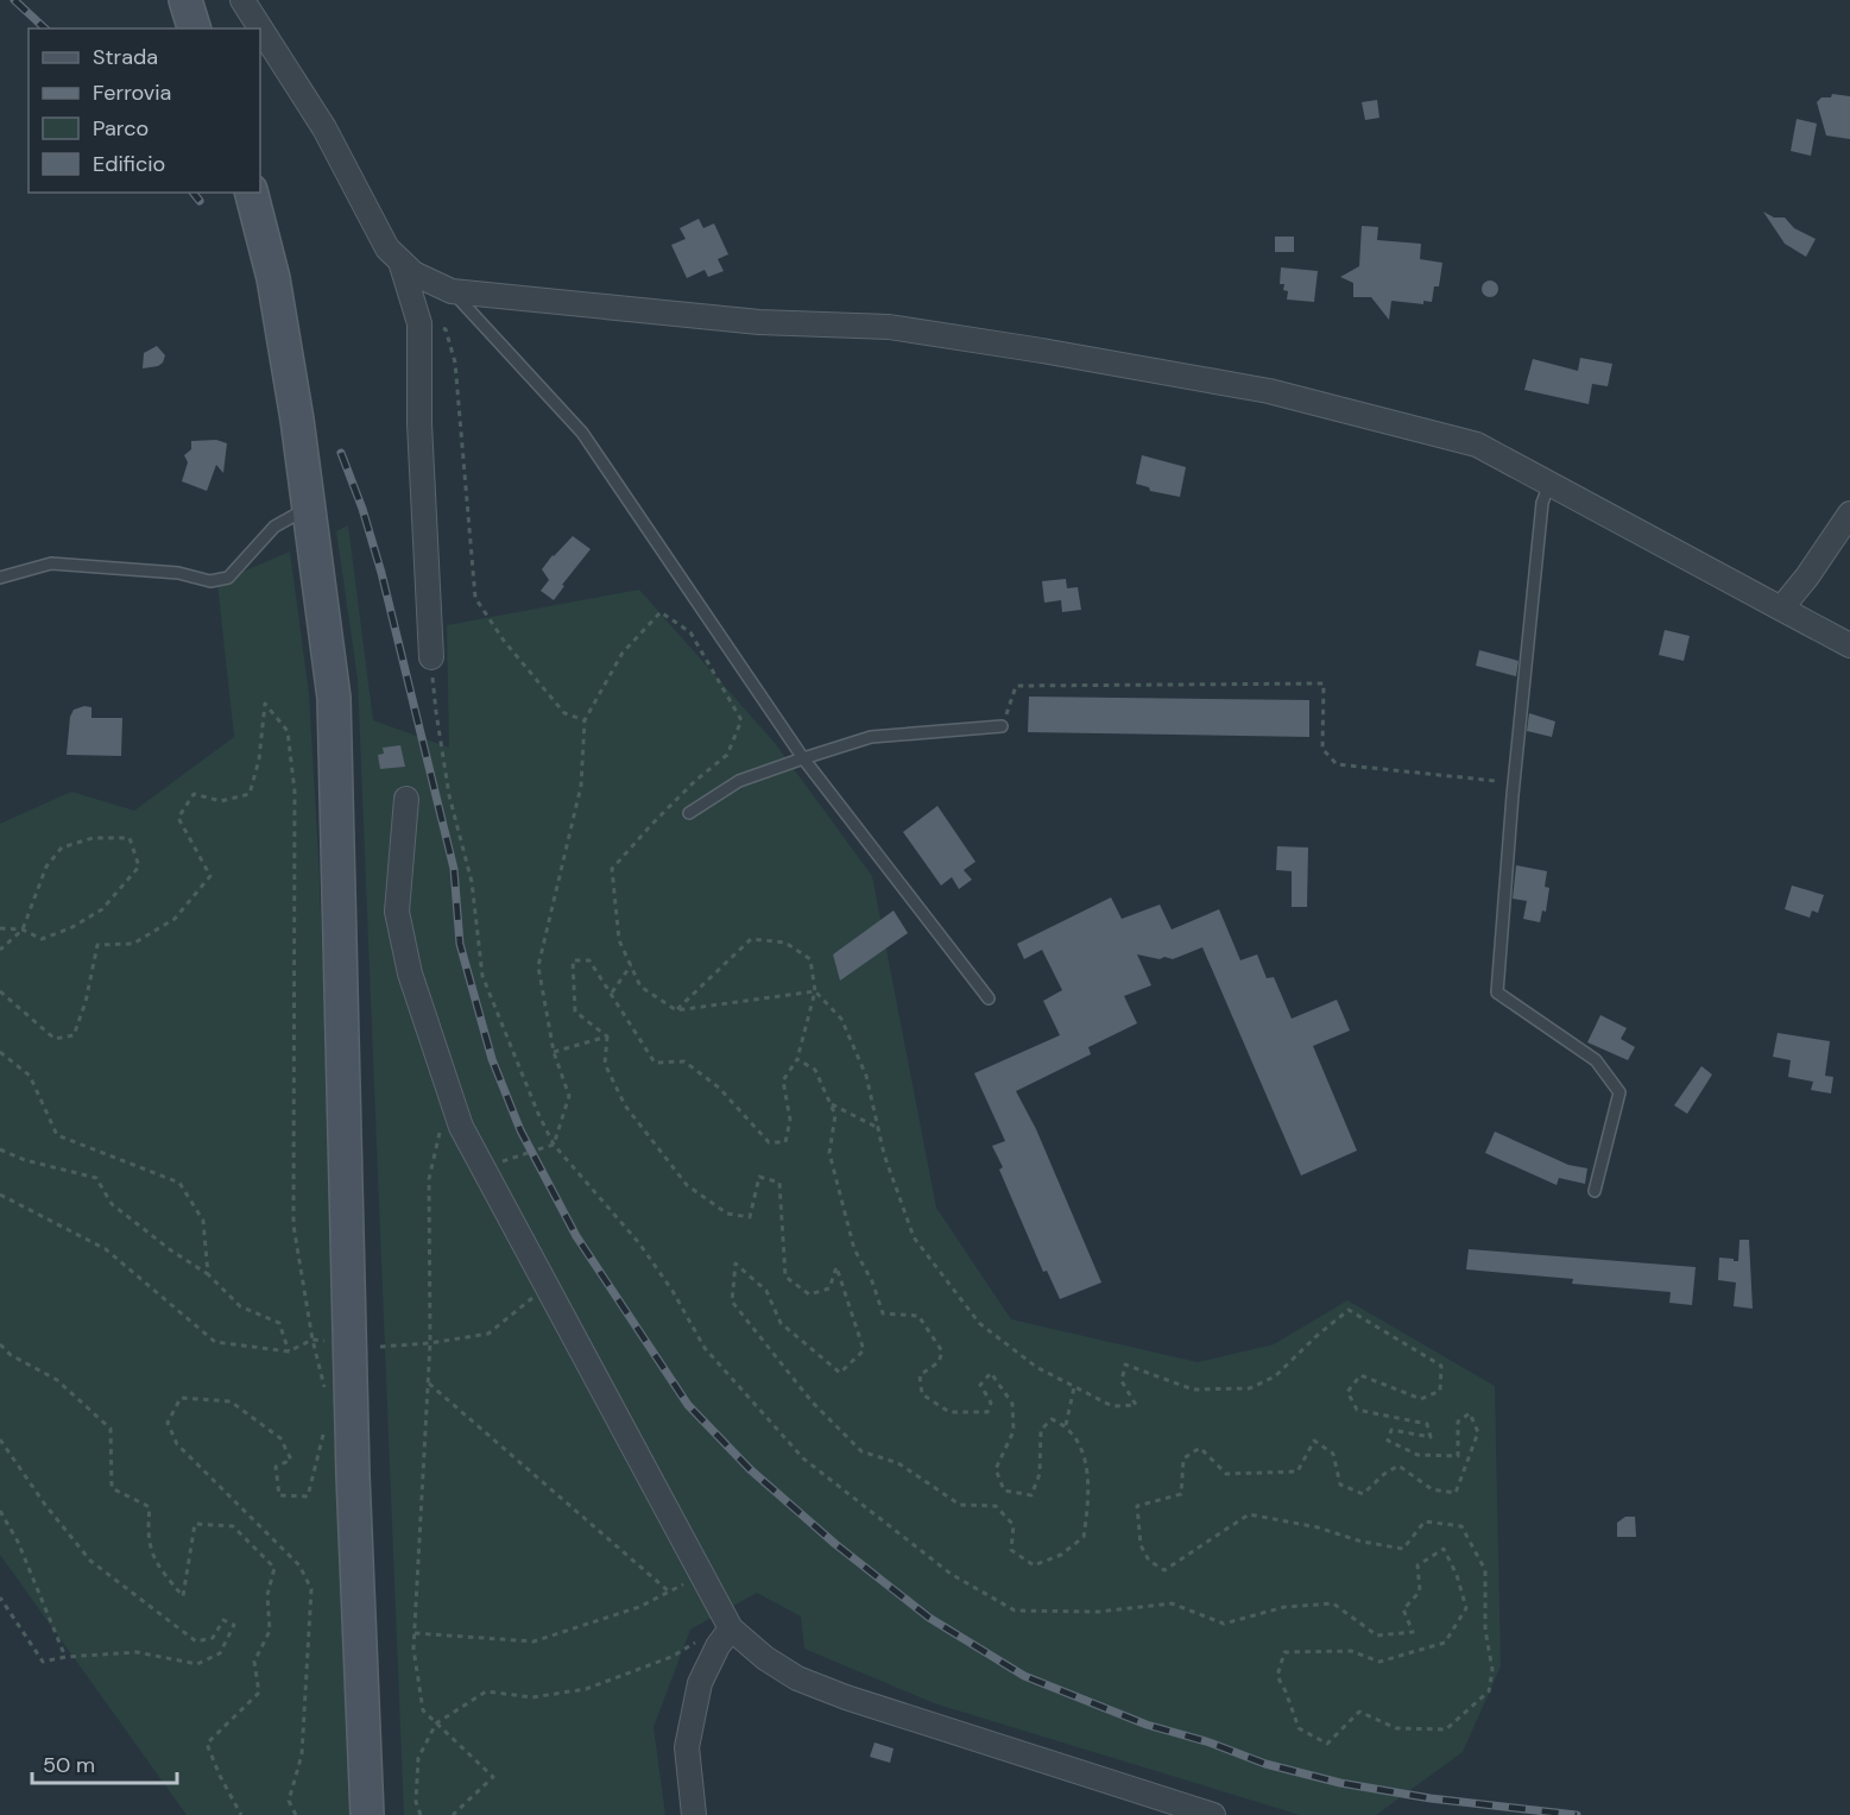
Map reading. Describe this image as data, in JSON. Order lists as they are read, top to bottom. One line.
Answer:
{"legend":["Strada","Ferrovia","Parco","Edificio"],"scale_bar":"50 m"}
